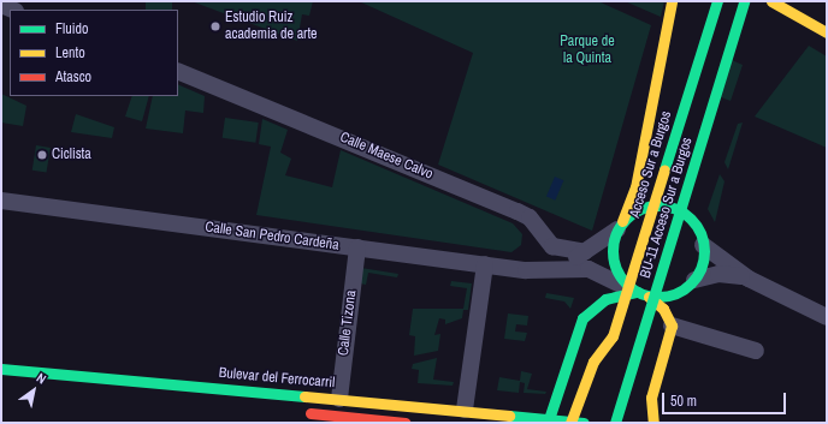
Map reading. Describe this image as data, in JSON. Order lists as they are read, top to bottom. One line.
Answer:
{"streets":{"main road":["Acceso Sur a Burgos","BU-11 Acceso Sur a Burgos","Bulevar del Ferrocarril"],"street":["Calle Maese Calvo","Calle San Pedro Cardeña","Calle Tizona"]},"crossings":[["Calle San Pedro Cardeña","Calle Tizona"],["Calle Tizona","Bulevar del Ferrocarril"]],"parks":["Parque de la Quinta"],"places":["Estudio Ruiz academia de arte","Ciclista"],"legend":["Fluido","Lento","Atasco"],"scale_bar":"50 m","north":"top right"}
